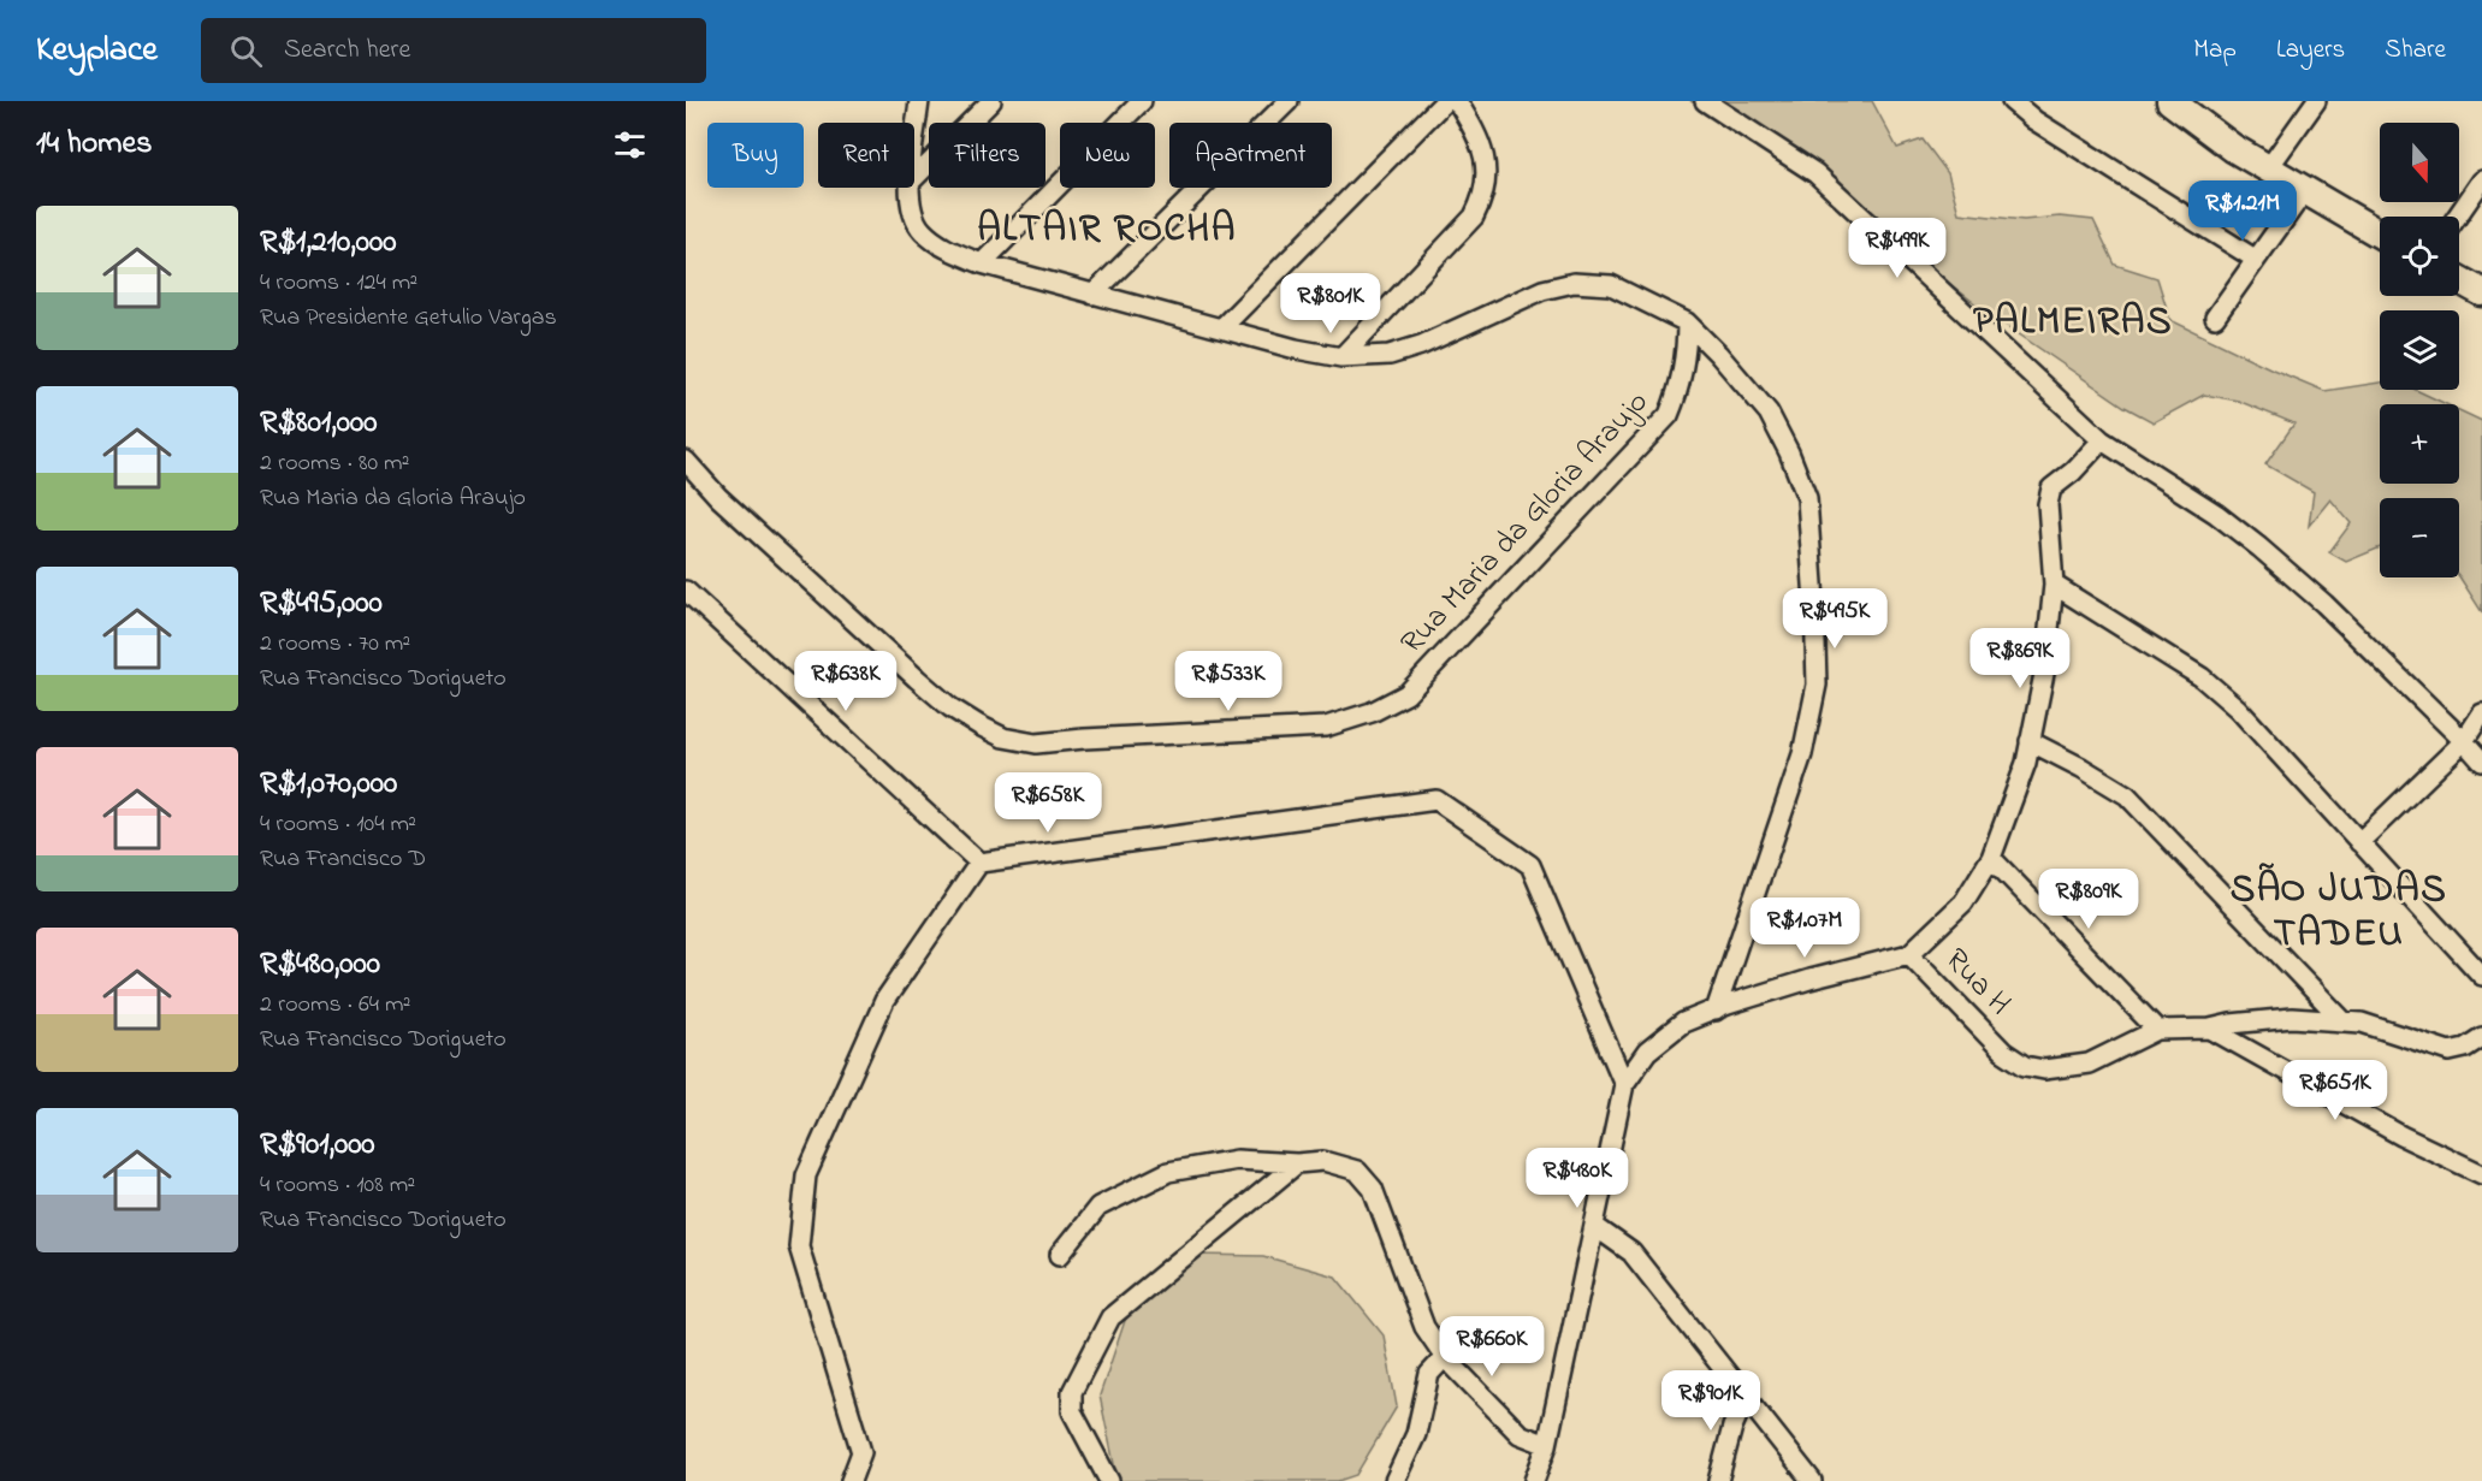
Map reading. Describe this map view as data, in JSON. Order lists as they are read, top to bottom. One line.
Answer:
{"streets":{"street":["Rua Maria da Gloria Araujo","Rua H"]},"districts":["ALTAIR ROCHA","PALMEIRAS","SÃO JUDAS TADEU"],"north":"bottom","page":{"header":"Keyplace","search":"Search here","nav":["Map","Layers","Share"],"heading":"14 homes","map_buttons":["+","−"],"chip":["Buy","Rent","Filters","New","Apartment"],"price":["R$1.21M","R$499K","R$801K","R$495K","R$869K","R$638K","R$533K","R$658K","R$809K","R$1.07M","R$651K","R$480K","R$660K","R$901K"],"list":[{"name":"R$1,210,000","note":"4 rooms · 124 m² · Rua Presidente Getulio Vargas"},{"name":"R$801,000","note":"2 rooms · 80 m² · Rua Maria da Gloria Araujo"},{"name":"R$495,000","note":"2 rooms · 70 m² · Rua Francisco Dorigueto"},{"name":"R$1,070,000","note":"4 rooms · 104 m² · Rua Francisco D"},{"name":"R$480,000","note":"2 rooms · 64 m² · Rua Francisco Dorigueto"},{"name":"R$901,000","note":"4 rooms · 108 m² · Rua Francisco Dorigueto"}]}}
